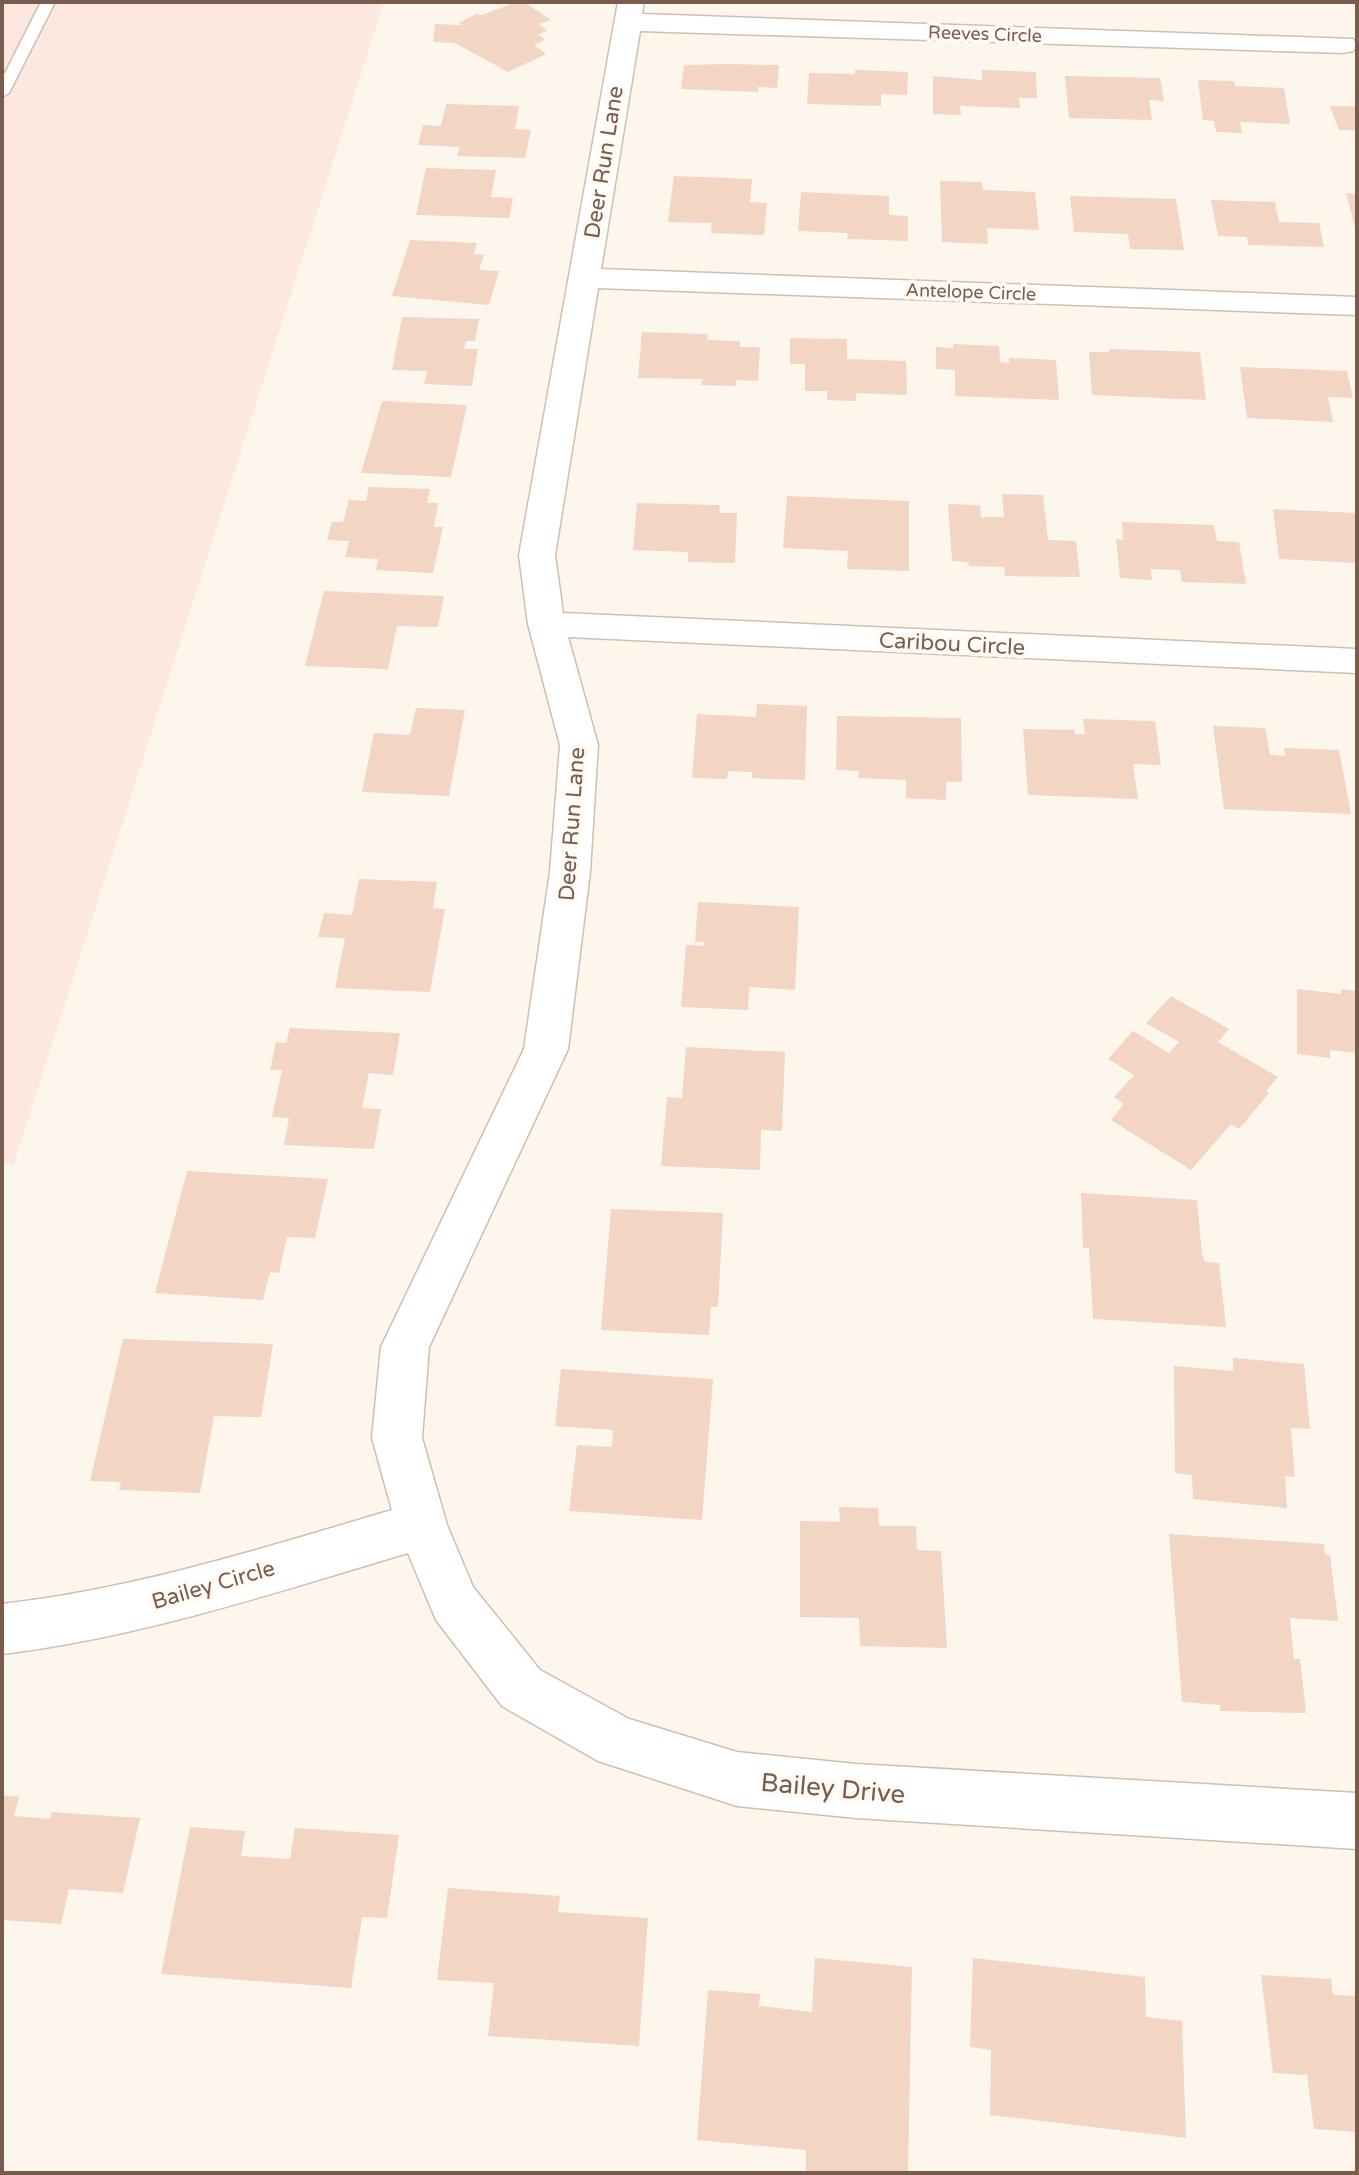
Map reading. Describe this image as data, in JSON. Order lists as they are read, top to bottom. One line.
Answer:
{"streets":{"street":["Reeves Circle","Deer Run Lane","Antelope Circle","Caribou Circle","Bailey Circle","Bailey Drive"]},"crossings":[["Reeves Circle","Deer Run Lane"],["Deer Run Lane","Antelope Circle"],["Deer Run Lane","Caribou Circle"],["Deer Run Lane","Bailey Circle"],["Deer Run Lane","Bailey Drive"],["Bailey Circle","Bailey Drive"]]}
